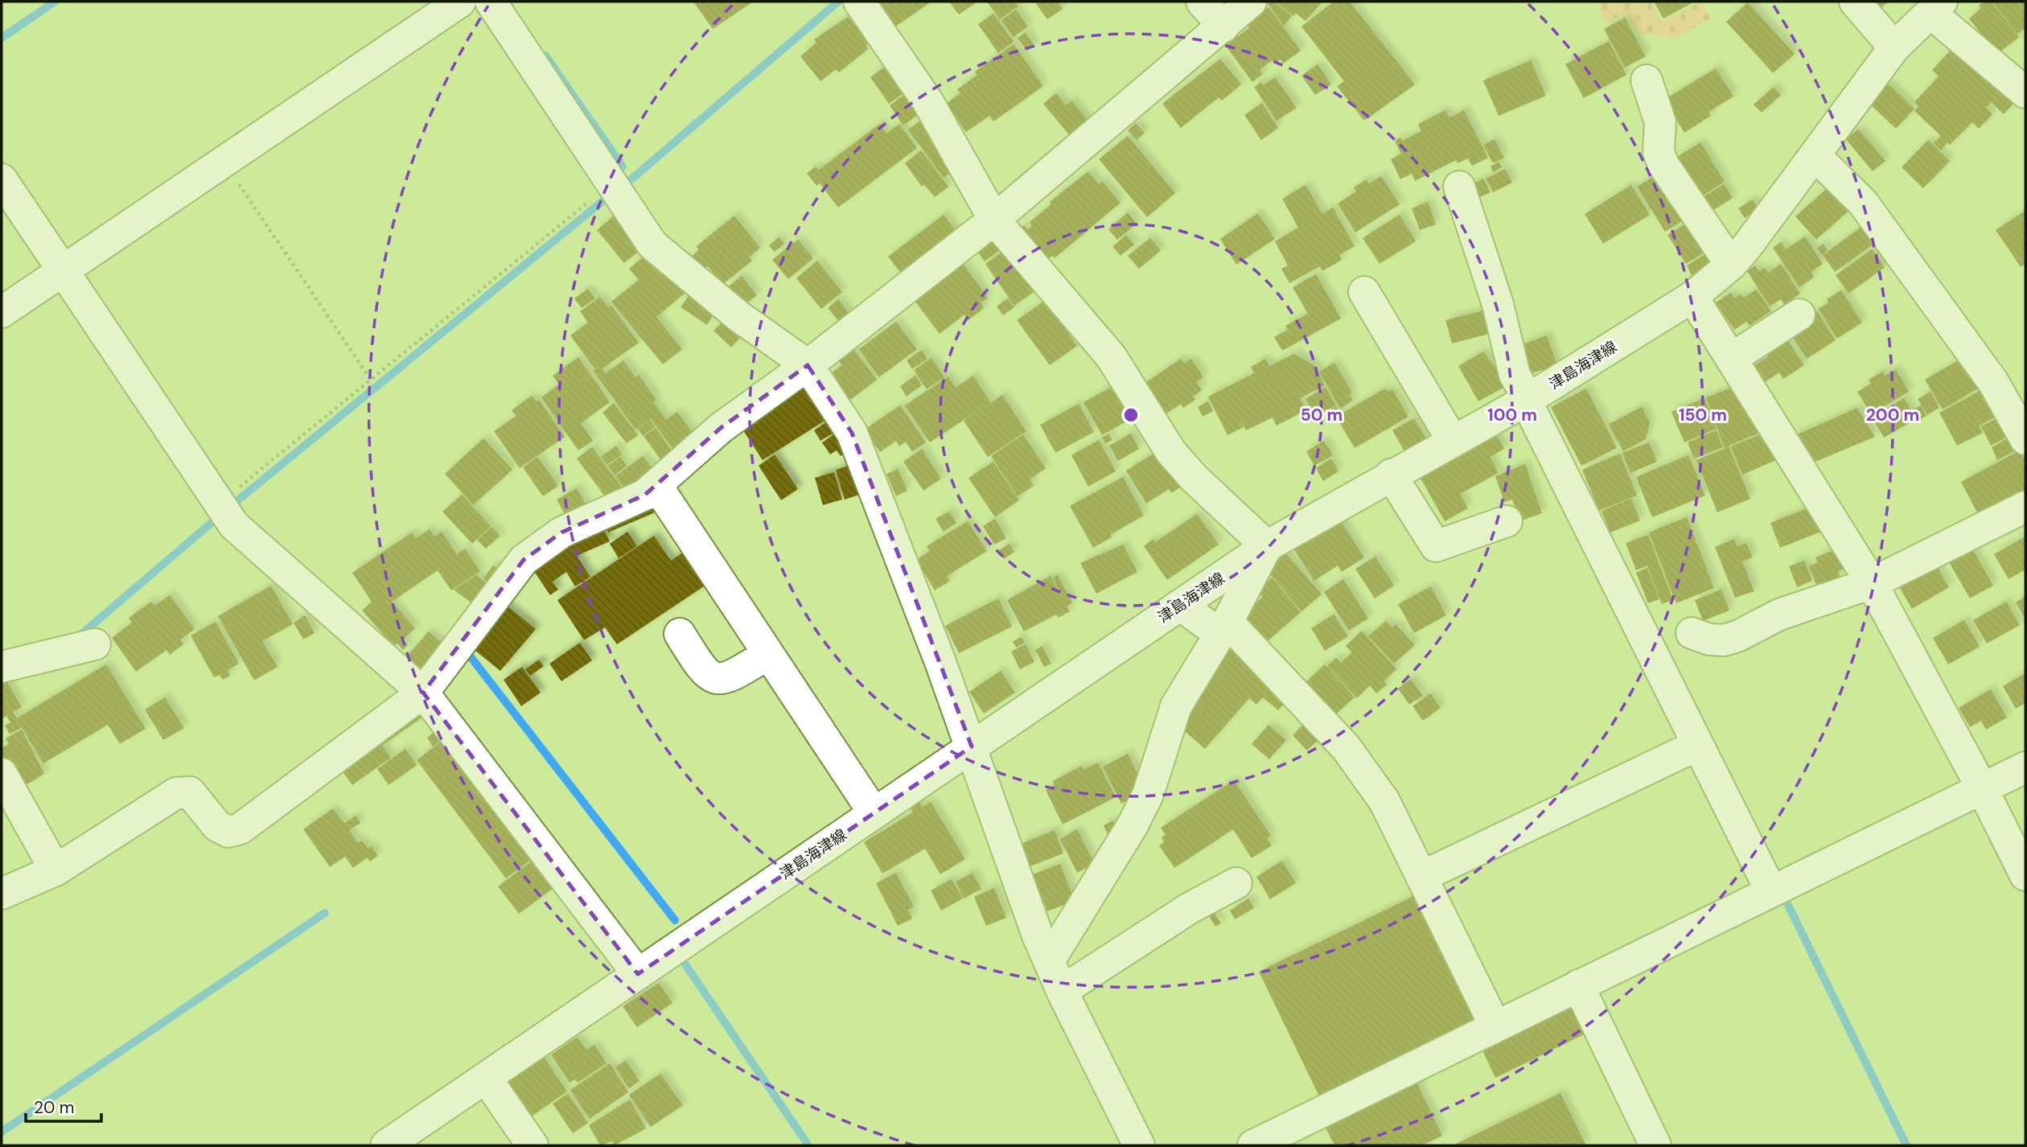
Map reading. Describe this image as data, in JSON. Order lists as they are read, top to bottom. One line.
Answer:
{"streets":{"street":["津島海津線"]},"scale_bar":"20 m","rings":["50 m","100 m","150 m","200 m"]}
